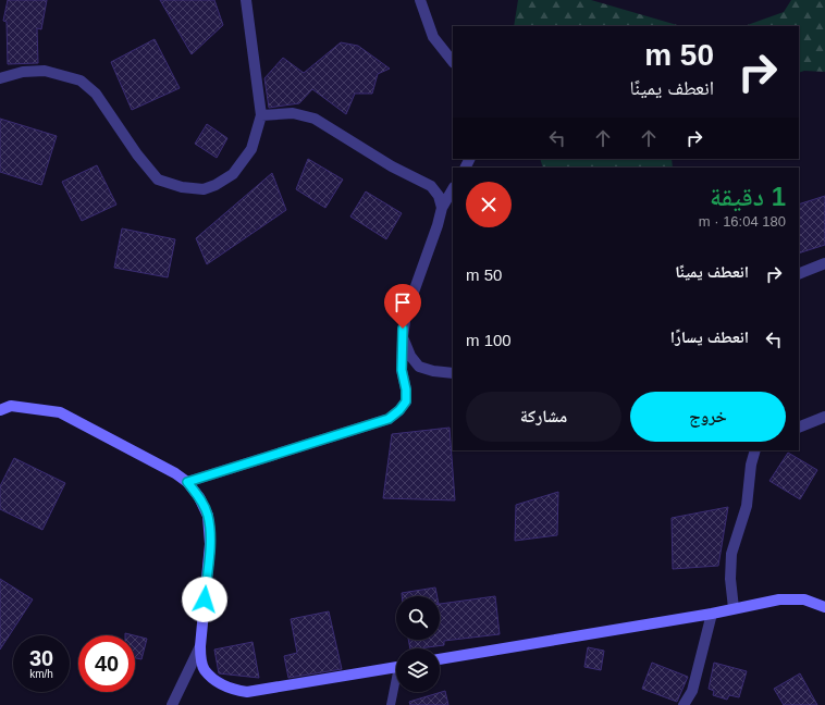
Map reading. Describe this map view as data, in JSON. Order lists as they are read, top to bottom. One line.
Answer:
{"page":{"turn":["50 m","انعطف يمينًا"],"heading":["1 دقيقة","180 m · 16:04"],"list":[{"name":"انعطف يمينًا","value":"50 m"},{"name":"انعطف يسارًا","value":"100 m"}],"buttons":["خروج","مشاركة"],"speed":"30 km/h","limit":"40"}}
